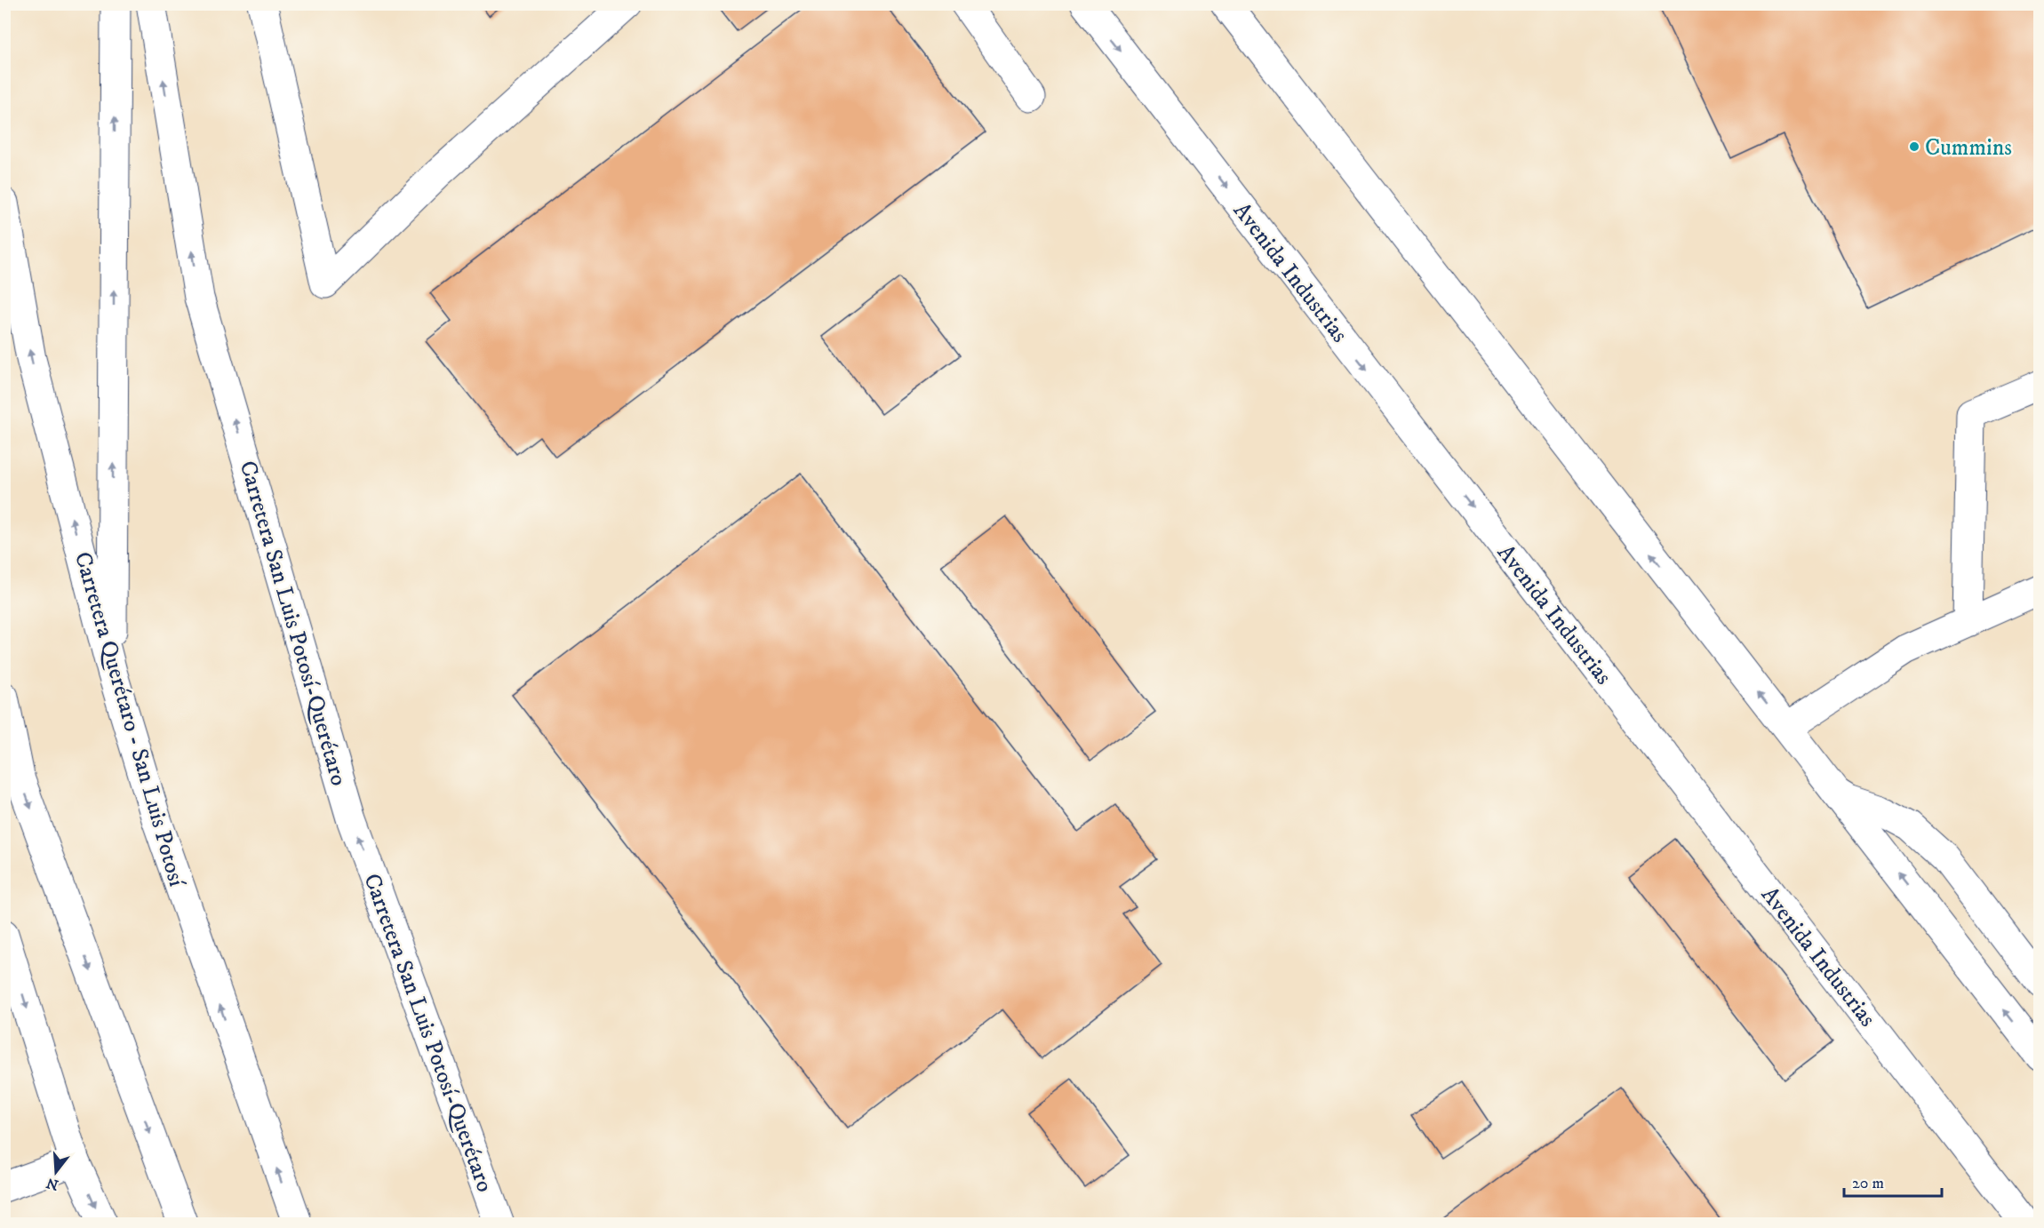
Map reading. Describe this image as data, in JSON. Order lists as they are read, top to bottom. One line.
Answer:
{"streets":{"main road":["Avenida Industrias","Carretera San Luis Potosí-Querétaro","Carretera Querétaro - San Luis Potosí"]},"places":["Cummins"],"scale_bar":"20 m","north":"bottom"}
